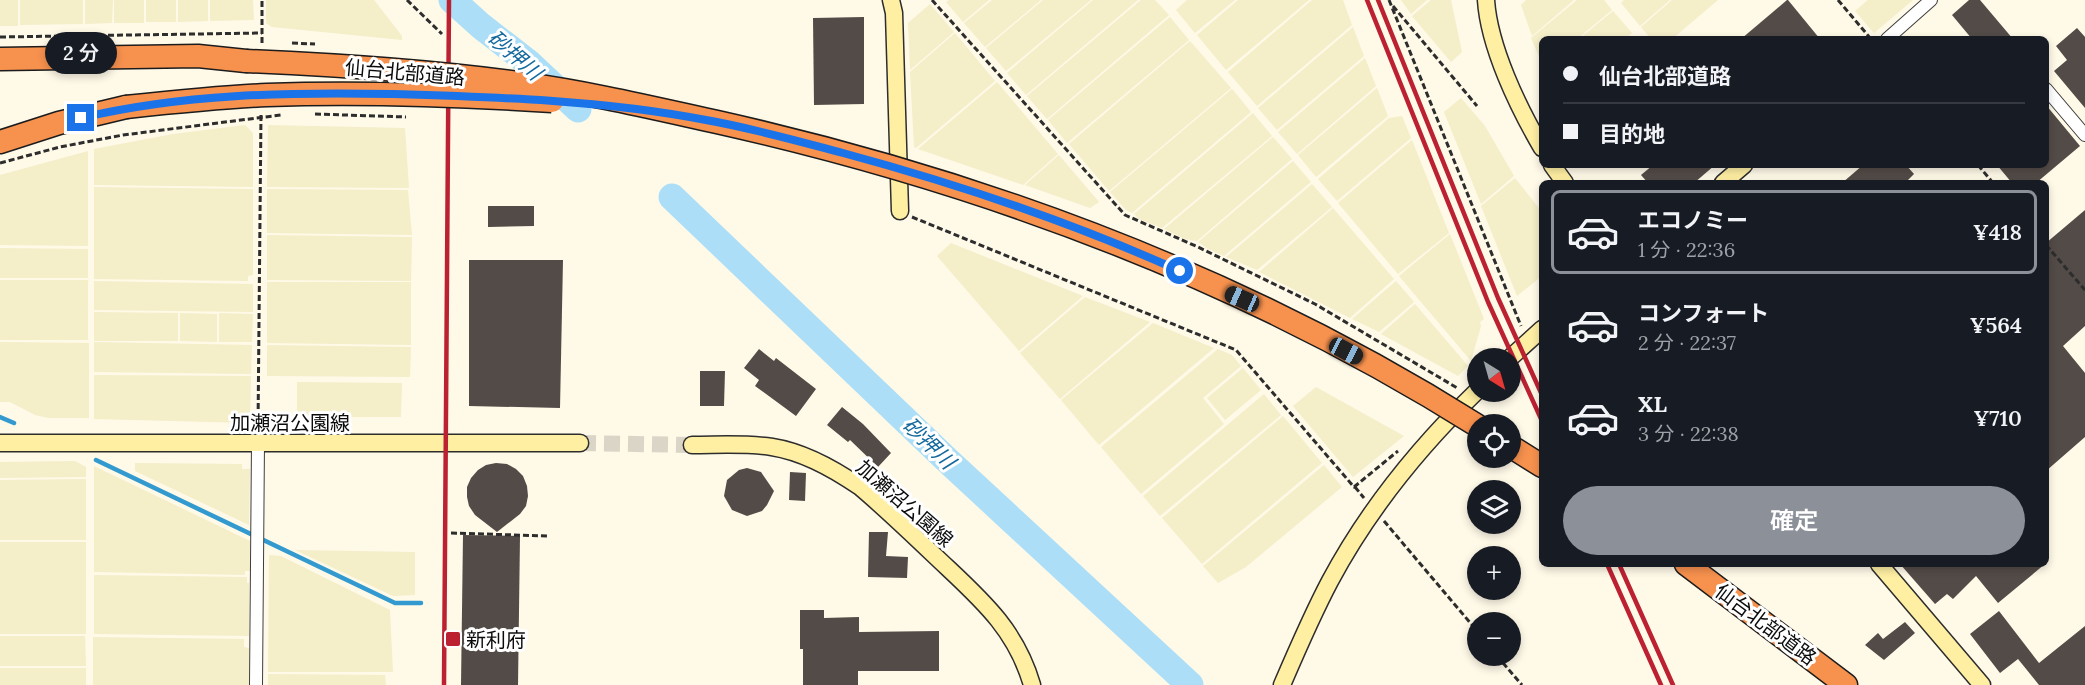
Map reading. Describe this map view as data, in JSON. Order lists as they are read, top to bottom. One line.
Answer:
{"streets":{"highway":["仙台北部道路"],"main road":["加瀬沼公園線"]},"water":["砂押川"],"places":{"transit":["新利府"]},"north":"bottom right","page":{"bubble":"2 分","banner":["仙台北部道路","目的地"],"list":[{"name":"エコノミー","note":"1 分 · 22:36","value":"¥418"},{"name":"コンフォート","note":"2 分 · 22:37","value":"¥564"},{"name":"XL","note":"3 分 · 22:38","value":"¥710"}],"map_buttons":["+","−"],"buttons":"確定"}}
